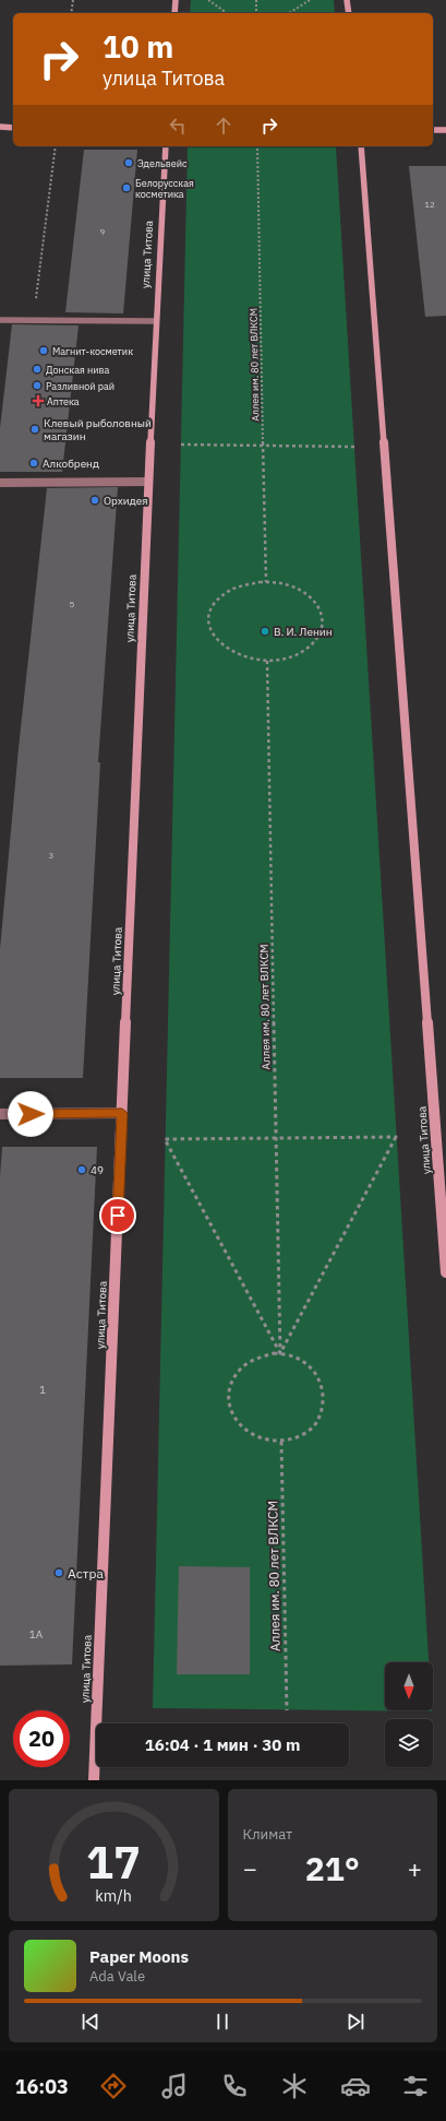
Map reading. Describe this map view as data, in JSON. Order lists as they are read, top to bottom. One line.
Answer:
{"streets":{"street":["улица Титова"],"path":["Аллея им. 80 лет ВЛКСМ"]},"places":{"other":["Эдельвейс","Белорусская косметика","Магнит-косметик","Донская нива","Разливной рай","Клевый рыболовный магазин","Алкобренд","Орхидея","В. И. Ленин","49","Астра"],"health":["Аптека"]},"house_numbers":["12","9","5","3","1","1А"],"north":"bottom","page":{"turn":["10 m","улица Титова"],"limit":"20","trip":"16:04 · 1 мин · 30 m","tile":"Климат","heat":["−","21°","+"],"song":["Paper Moons","Ada Vale"],"tabs":"16:03","gauge":["17","km/h"]}}
